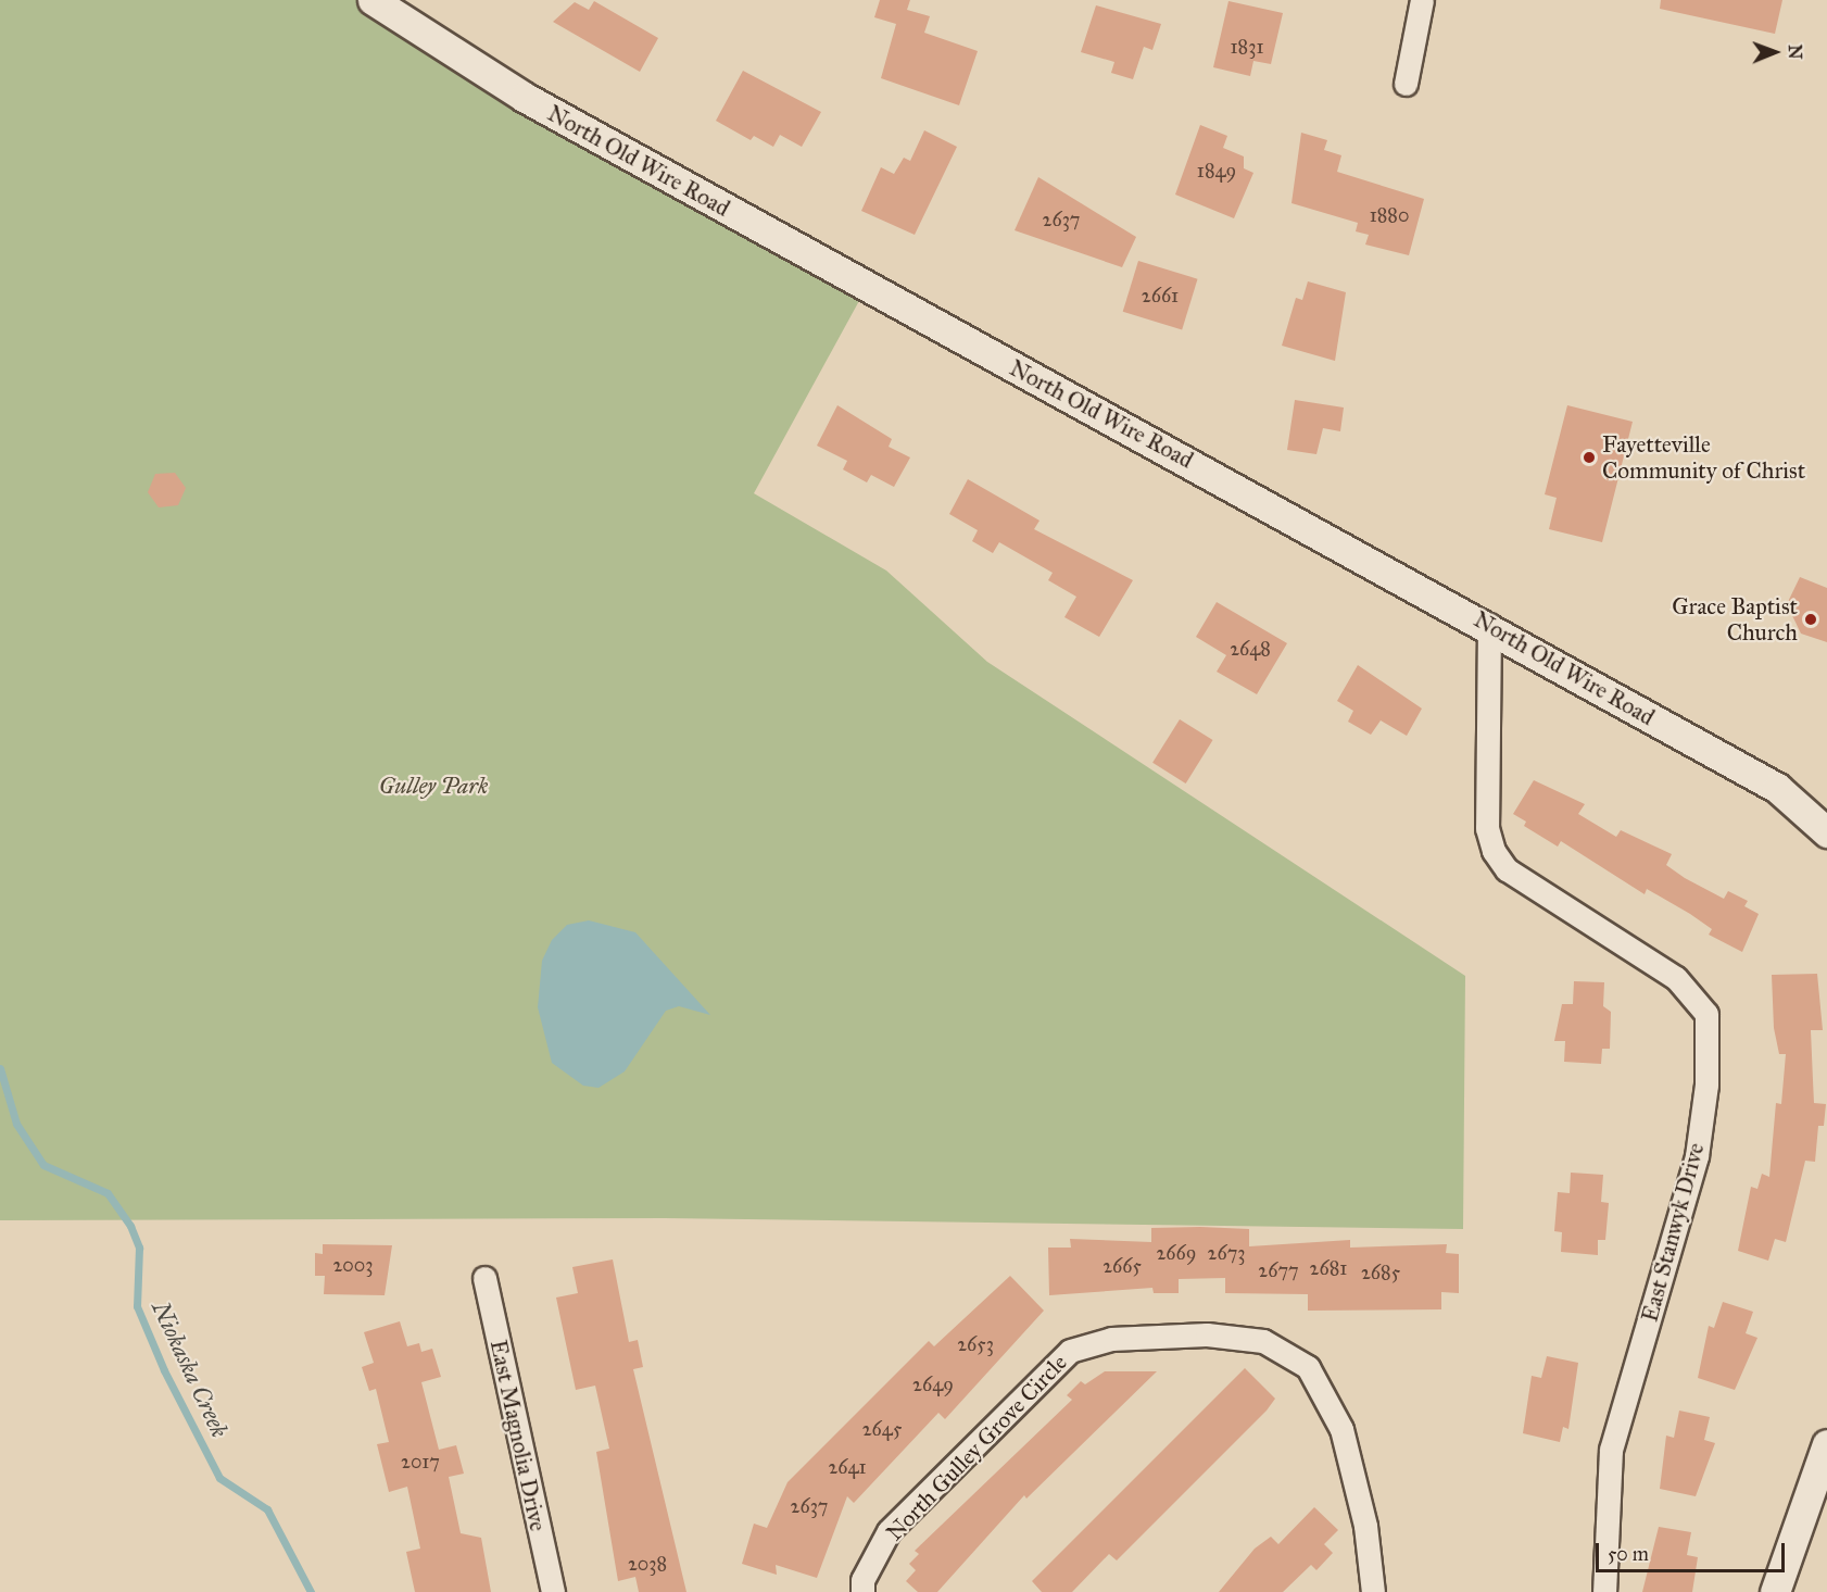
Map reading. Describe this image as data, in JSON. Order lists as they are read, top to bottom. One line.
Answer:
{"streets":{"street":["North Old Wire Road","East Stanwyk Drive","East Magnolia Drive","North Gulley Grove Circle"]},"crossings":[["North Old Wire Road","East Stanwyk Drive"]],"water":["Niokaska Creek"],"parks":["Gulley Park"],"places":["Fayetteville Community of Christ","Grace Baptist Church"],"house_numbers":["1831","1849","1880","2637","2661","2648","2669","2673","2003","2665","2681","2677","2685","2653","2649","2645","2017","2641","2637","2038"],"scale_bar":"50 m","north":"right"}
